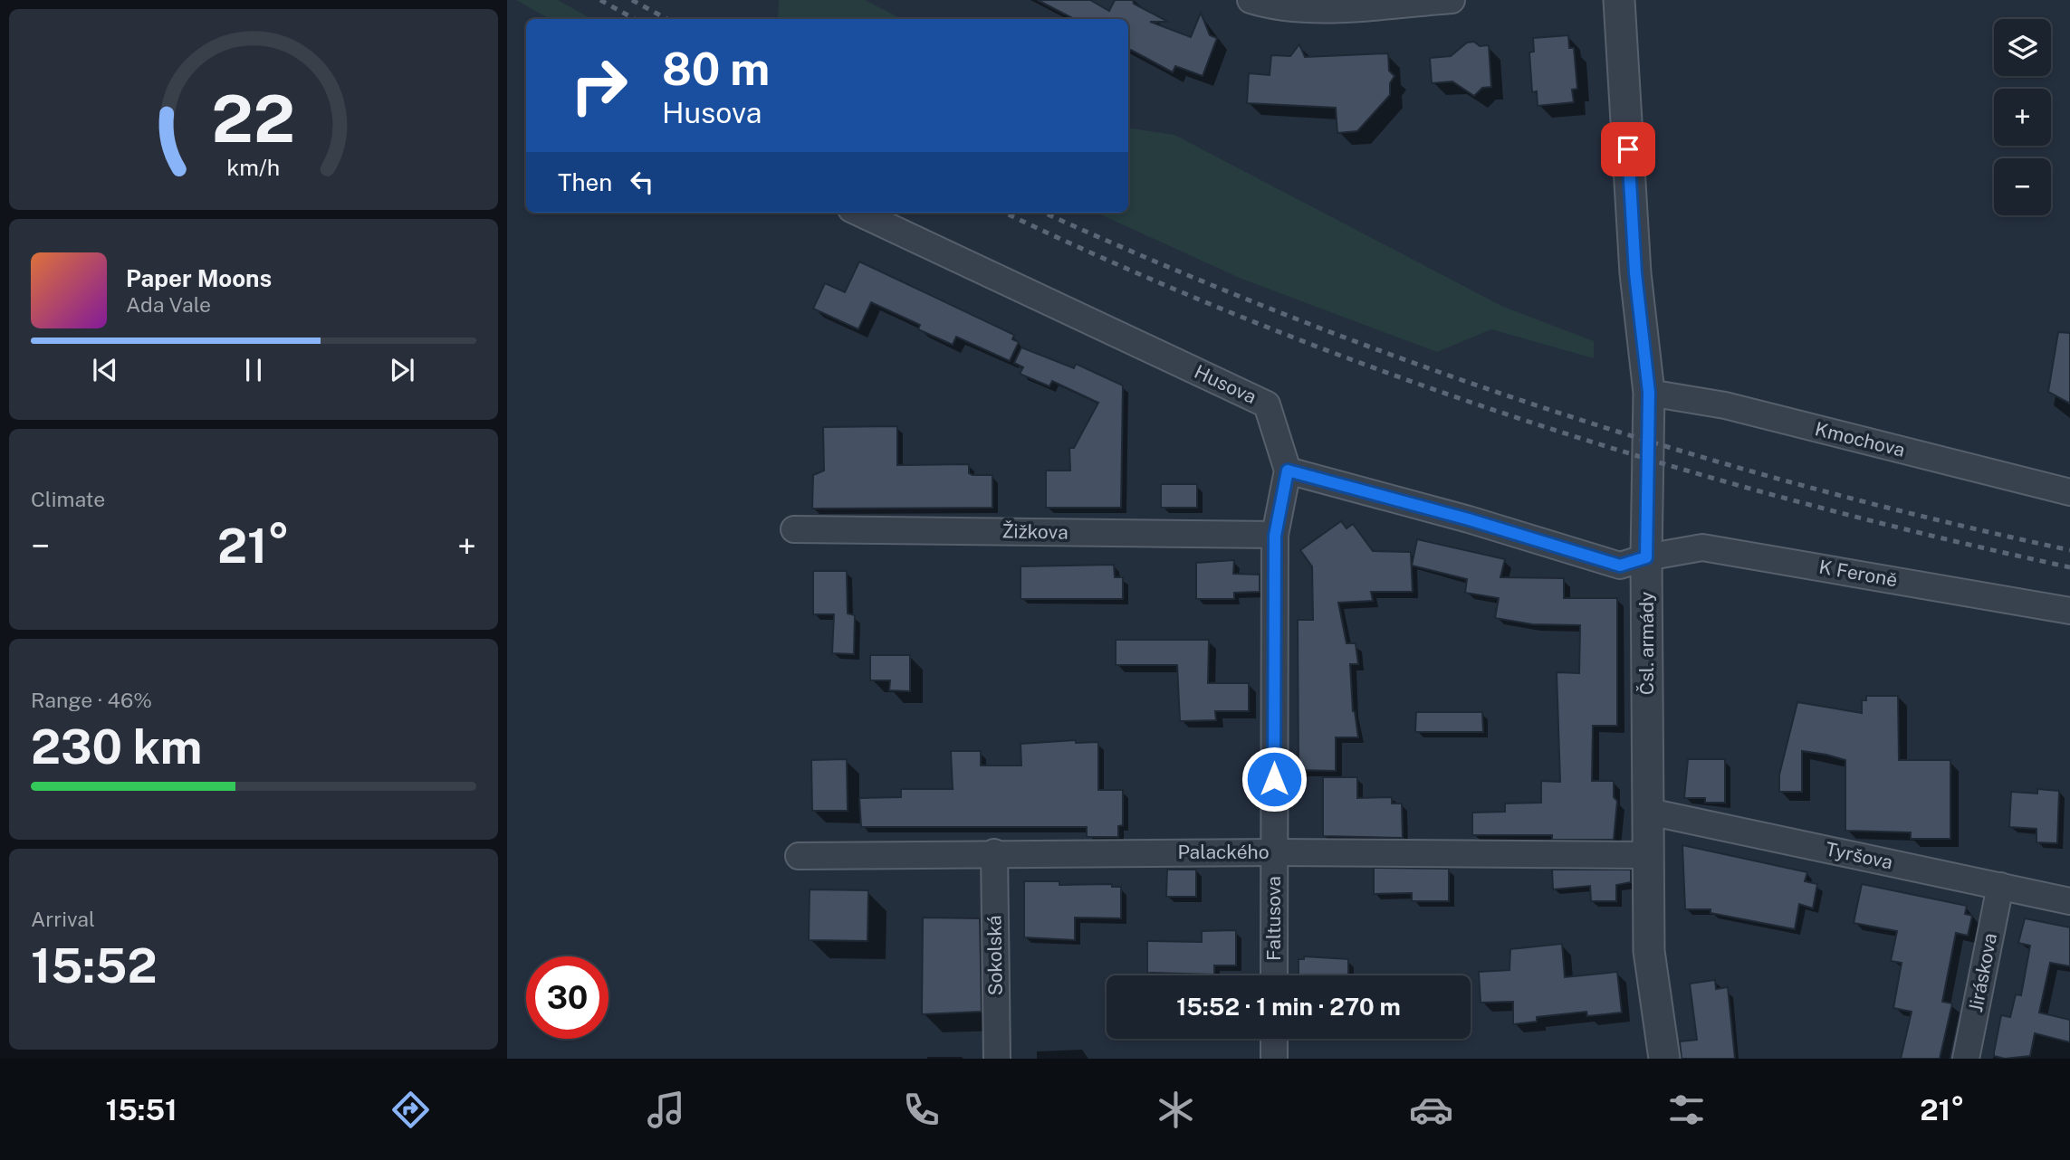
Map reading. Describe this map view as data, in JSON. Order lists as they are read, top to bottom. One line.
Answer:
{"streets":{"street":["Husova","Kmochova","Žižkova","K Feroně","Čsl. armády","Palackého","Tyršova","Faltusova","Sokolská","Jiráskova"]},"crossings":[["Husova","Faltusova"],["Kmochova","Čsl. armády"],["Žižkova","Faltusova"],["K Feroně","Čsl. armády"],["Čsl. armády","Palackého"],["Čsl. armády","Tyršova"],["Palackého","Faltusova"],["Palackého","Sokolská"],["Tyršova","Jiráskova"]],"page":{"map_buttons":["+","−"],"turn":["80 m","Husova"],"then":"Then","song":["Paper Moons","Ada Vale"],"tile":["Climate",["Range · 46%","230 km"],["Arrival","15:52"]],"heat":["−","21°","+"],"limit":"30","trip":"15:52 · 1 min · 270 m","tabs":["15:51","21°"],"gauge":["22","km/h"]}}
